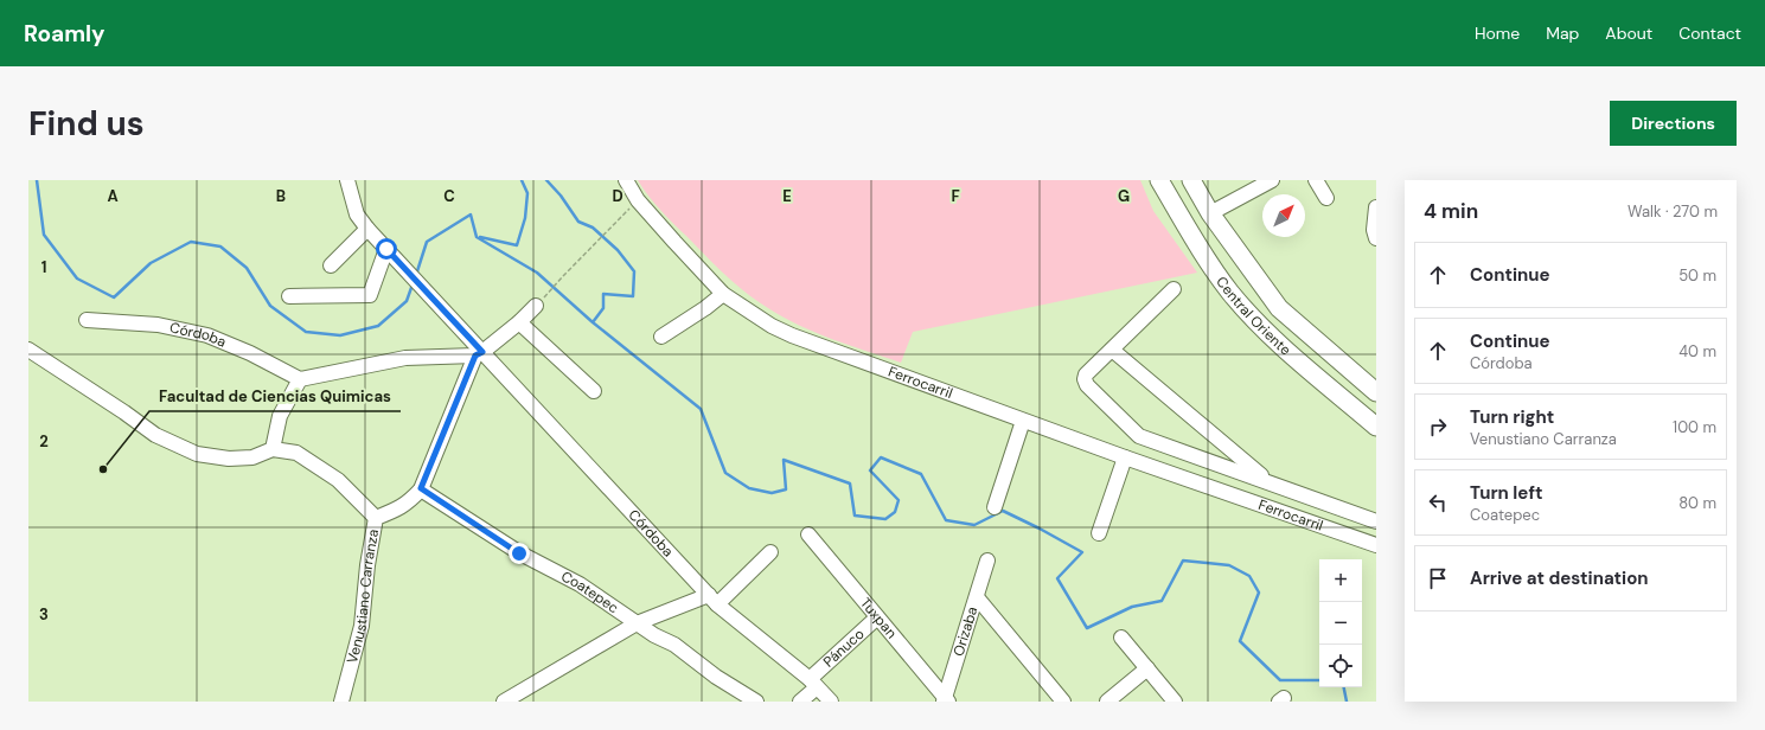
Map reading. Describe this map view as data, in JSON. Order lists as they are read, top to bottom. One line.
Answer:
{"streets":{"main road":["Central Oriente"],"street":["Córdoba","Ferrocarril","Coatepec","Venustiano Carranza","Tuxpan","Orizaba","Pánuco"]},"crossings":[["Córdoba","Venustiano Carranza"],["Córdoba","Pánuco"],["Coatepec","Venustiano Carranza"],["Tuxpan","Orizaba"],["Tuxpan","Pánuco"]],"places":["Facultad de Ciencias Quimicas"],"north":"top right","page":{"header":"Roamly","nav":["Home","Map","About","Contact"],"buttons":"Directions","title":"Find us","heading":["4 min","Walk · 270 m"],"list":[["Continue","50 m"],["Continue","Córdoba","40 m"],["Turn right","Venustiano Carranza","100 m"],["Turn left","Coatepec","80 m"],"Arrive at destination"],"map_buttons":["+","−"]},"grid":{"columns":["A","B","C","D","E","F","G"],"rows":["1","2","3"]}}
